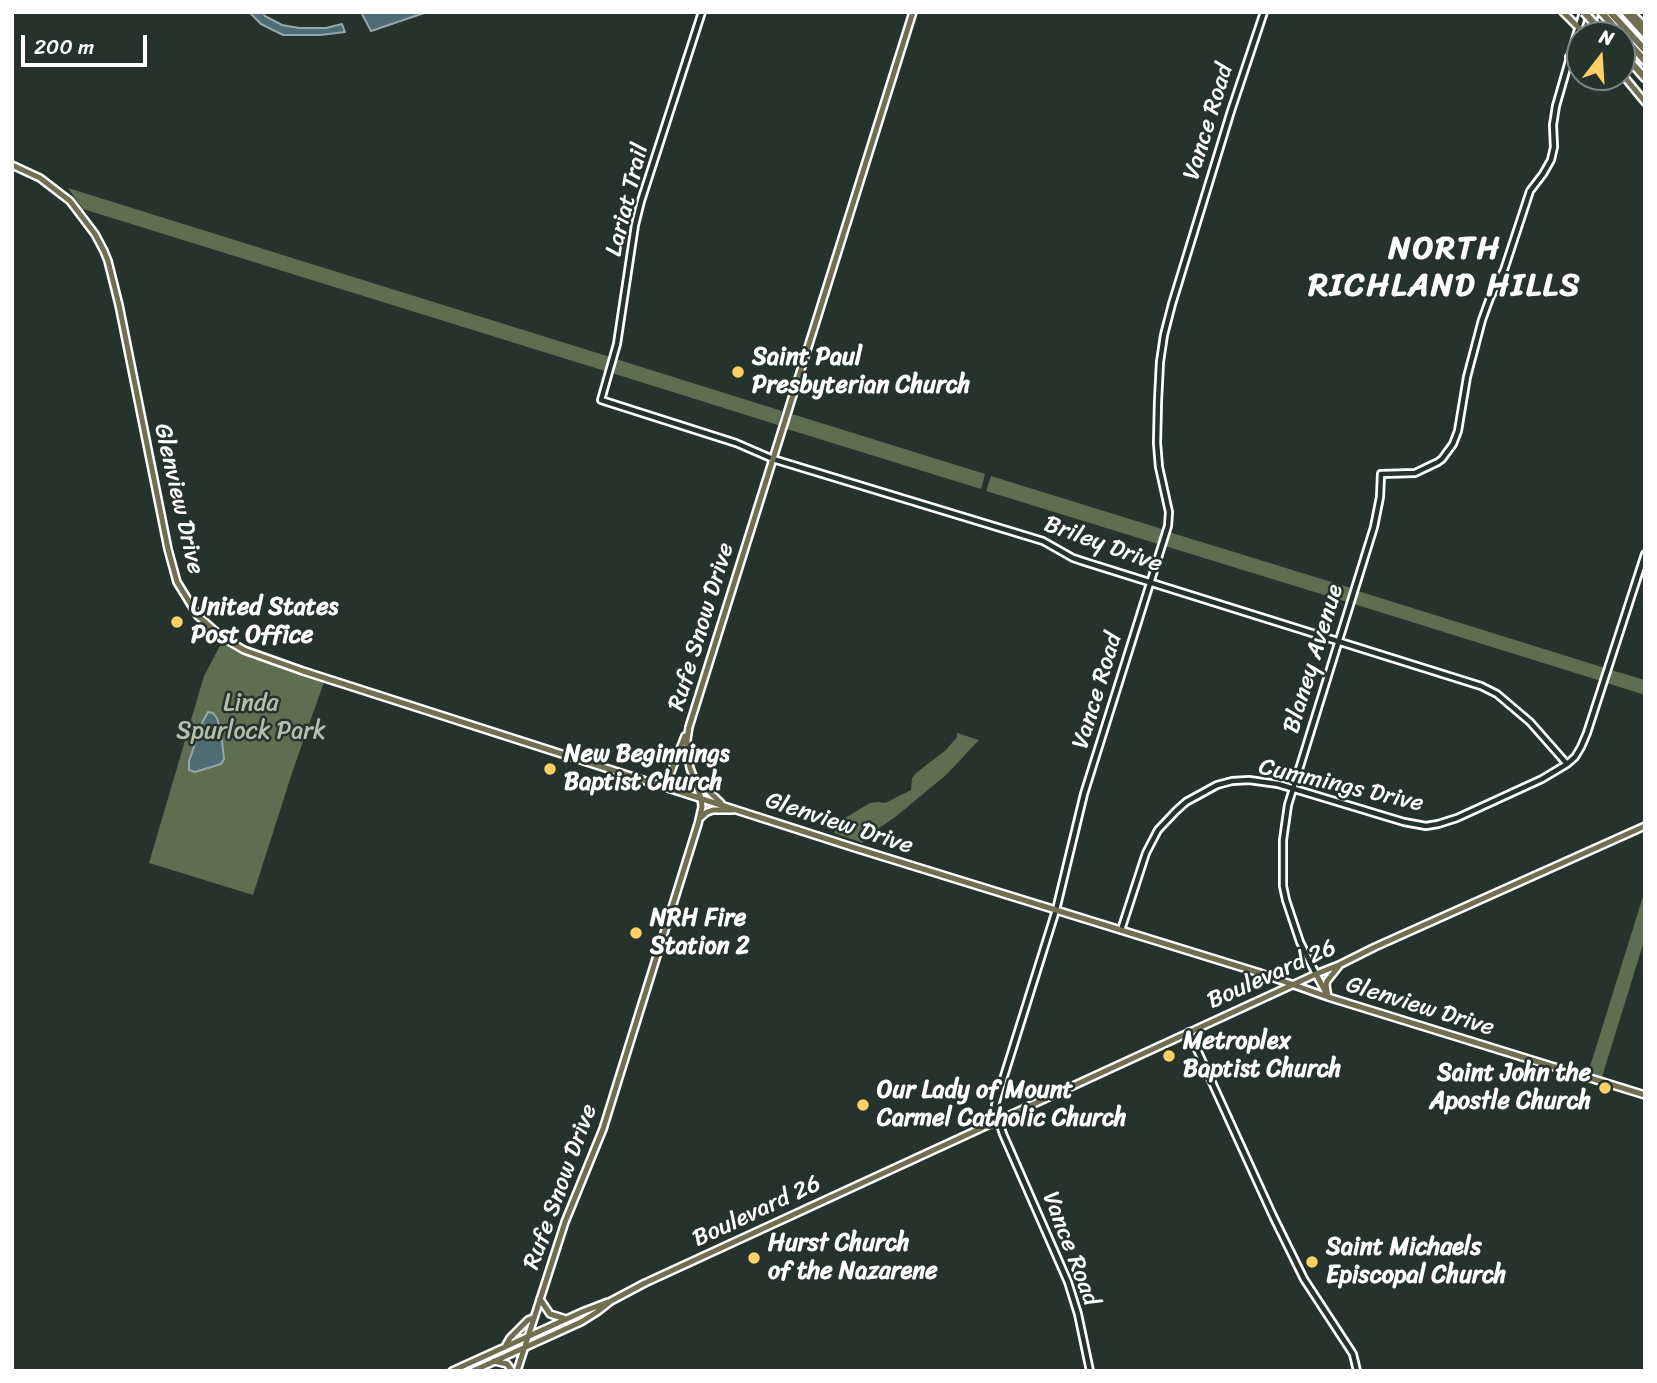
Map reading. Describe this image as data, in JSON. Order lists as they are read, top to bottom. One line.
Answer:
{"streets":{"main road":["Glenview Drive","Rufe Snow Drive","Boulevard 26"],"street":["Vance Road","Lariat Trail","Briley Drive","Blaney Avenue","Cummings Drive"]},"crossings":[["Vance Road","Glenview Drive"],["Vance Road","Briley Drive"],["Vance Road","Boulevard 26"],["Lariat Trail","Briley Drive"],["Glenview Drive","Rufe Snow Drive"],["Glenview Drive","Cummings Drive"],["Glenview Drive","Boulevard 26"],["Briley Drive","Rufe Snow Drive"],["Briley Drive","Blaney Avenue"],["Briley Drive","Cummings Drive"],["Rufe Snow Drive","Boulevard 26"],["Blaney Avenue","Cummings Drive"],["Blaney Avenue","Boulevard 26"]],"districts":["NORTH RICHLAND HILLS"],"parks":["Linda Spurlock Park"],"places":["Saint Paul Presbyterian Church","United States Post Office","New Beginnings Baptist Church","NRH Fire Station 2","Metroplex Baptist Church","Saint John the Apostle Church","Our Lady of Mount Carmel Catholic Church","Hurst Church of the Nazarene","Saint Michaels Episcopal Church"],"scale_bar":"200 m","north":"top"}
